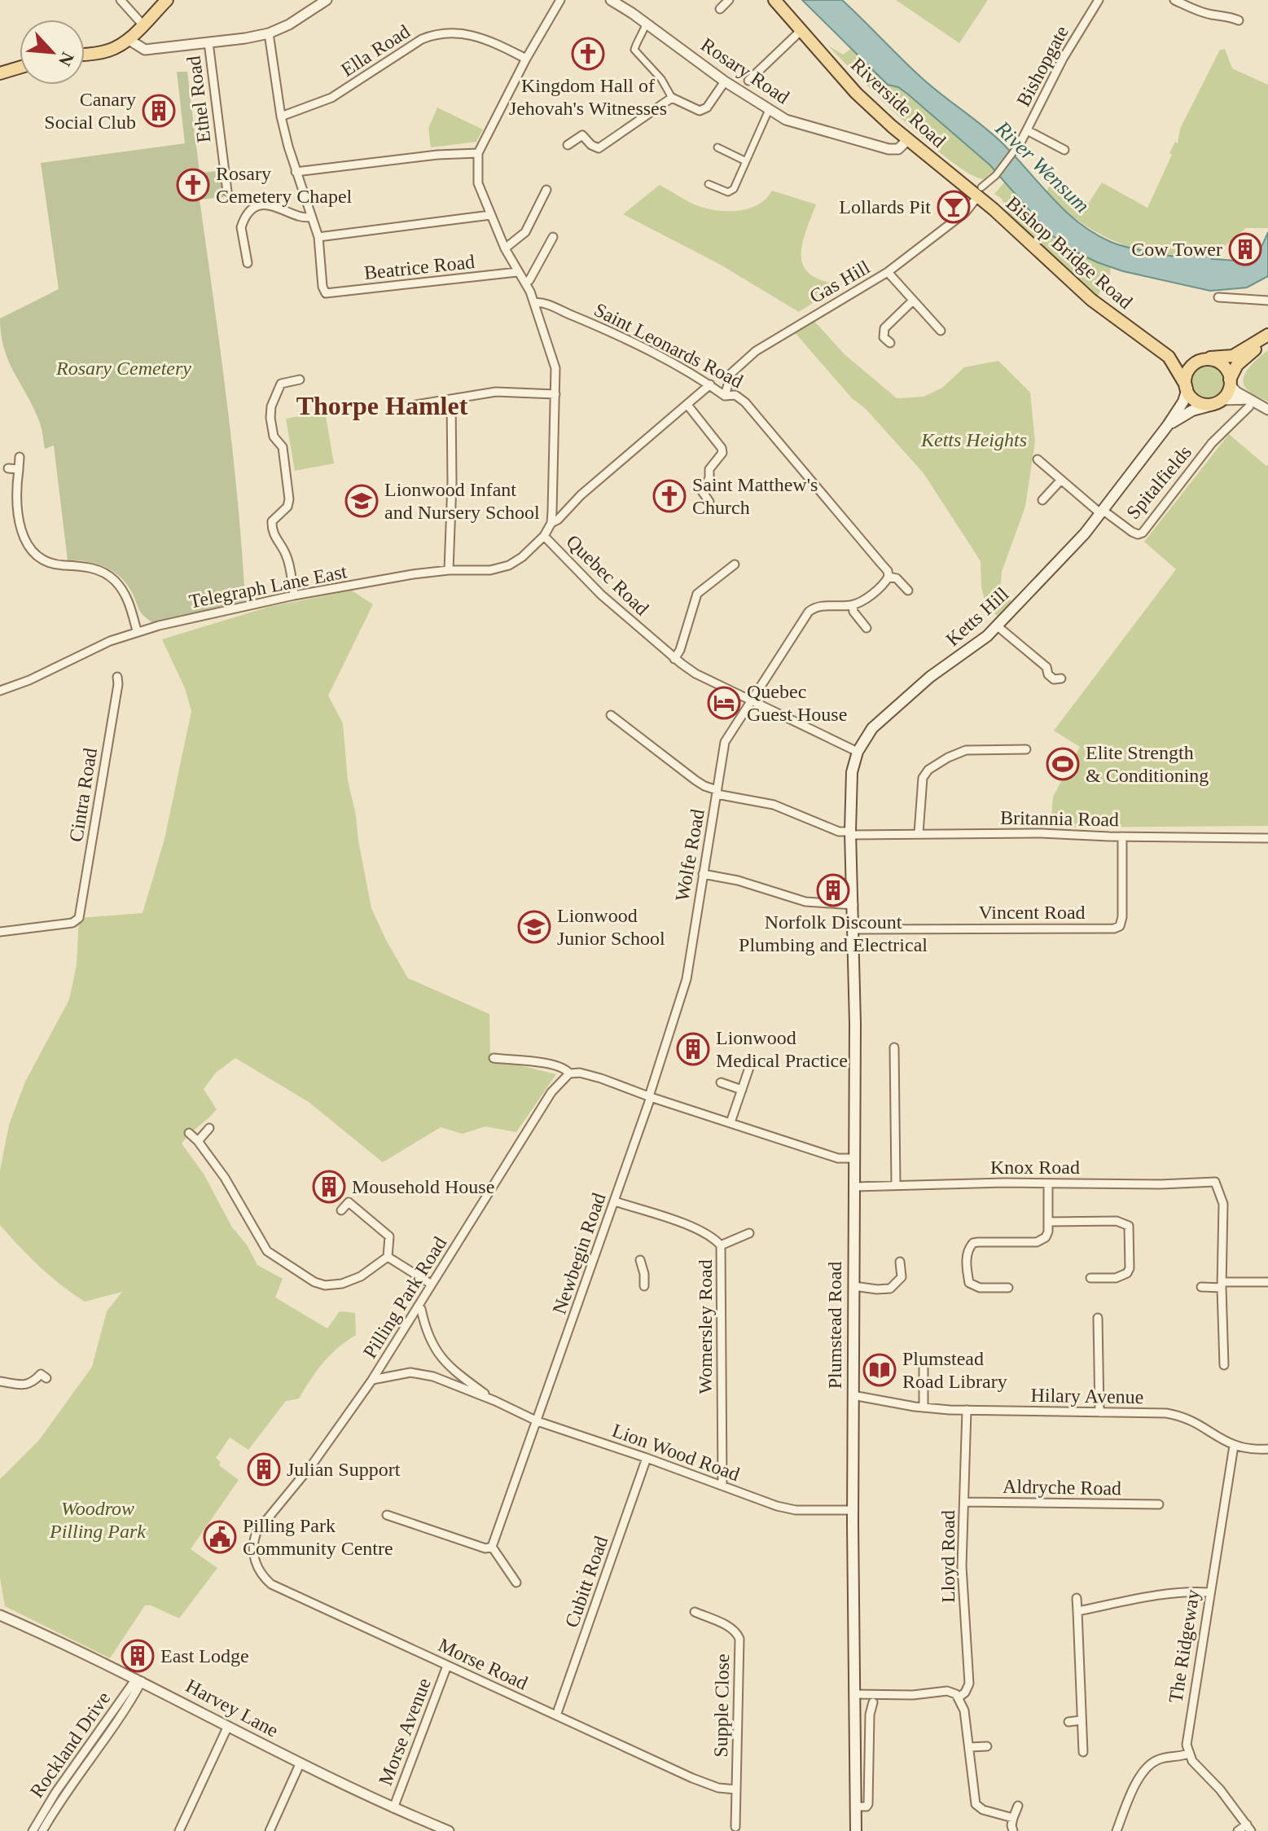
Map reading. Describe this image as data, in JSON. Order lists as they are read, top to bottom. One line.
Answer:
{"streets":{"main road":["Riverside Road","Bishop Bridge Road","Ketts Hill","Plumstead Road"],"street":["Ella Road","Bishopgate","Rosary Road","Ethel Road","Beatrice Road","Gas Hill","Saint Leonards Road","Spitalfields","Quebec Road","Telegraph Lane East","Cintra Road","Britannia Road","Wolfe Road","Vincent Road","Knox Road","Newbegin Road","Pilling Park Road","Womersley Road","Hilary Avenue","Lion Wood Road","Aldryche Road","Lloyd Road","Cubitt Road","The Ridgeway","Morse Road","Supple Close","Harvey Lane","Morse Avenue","Rockland Drive"]},"crossings":[["Rosary Road","Riverside Road"],["Riverside Road","Bishop Bridge Road"],["Riverside Road","Gas Hill"],["Bishop Bridge Road","Gas Hill"],["Bishop Bridge Road","Ketts Hill"],["Gas Hill","Saint Leonards Road"],["Saint Leonards Road","Quebec Road"],["Spitalfields","Ketts Hill"],["Quebec Road","Telegraph Lane East"],["Quebec Road","Ketts Hill"],["Quebec Road","Wolfe Road"],["Ketts Hill","Britannia Road"],["Ketts Hill","Plumstead Road"],["Britannia Road","Wolfe Road"],["Britannia Road","Vincent Road"],["Britannia Road","Plumstead Road"],["Wolfe Road","Newbegin Road"],["Vincent Road","Plumstead Road"],["Knox Road","Plumstead Road"],["Newbegin Road","Womersley Road"],["Newbegin Road","Lion Wood Road"],["Pilling Park Road","Lion Wood Road"],["Pilling Park Road","Morse Road"],["Plumstead Road","Hilary Avenue"],["Plumstead Road","Lion Wood Road"],["Womersley Road","Lion Wood Road"],["Hilary Avenue","Lloyd Road"],["Hilary Avenue","The Ridgeway"],["Lion Wood Road","Cubitt Road"],["Aldryche Road","Lloyd Road"],["Cubitt Road","Morse Road"],["Morse Road","Supple Close"],["Morse Road","Morse Avenue"],["Harvey Lane","Morse Avenue"],["Harvey Lane","Rockland Drive"]],"districts":["Thorpe Hamlet"],"water":["River Wensum"],"parks":["Rosary Cemetery","Ketts Heights","Woodrow Pilling Park"],"places":{"church":["Kingdom Hall of Jehovah's Witnesses","Rosary Cemetery Chapel","Saint Matthew's Church"],"building":["Canary Social Club","Cow Tower","Norfolk Discount Plumbing and Electrical","Lionwood Medical Practice","Mousehold House","Julian Support","East Lodge"],"bar":["Lollards Pit"],"school or university":["Lionwood Infant and Nursery School","Lionwood Junior School"],"hotel":["Quebec Guest House"],"sports":["Elite Strength & Conditioning"],"library":["Plumstead Road Library"],"public building":["Pilling Park Community Centre"]},"north":"bottom right"}
